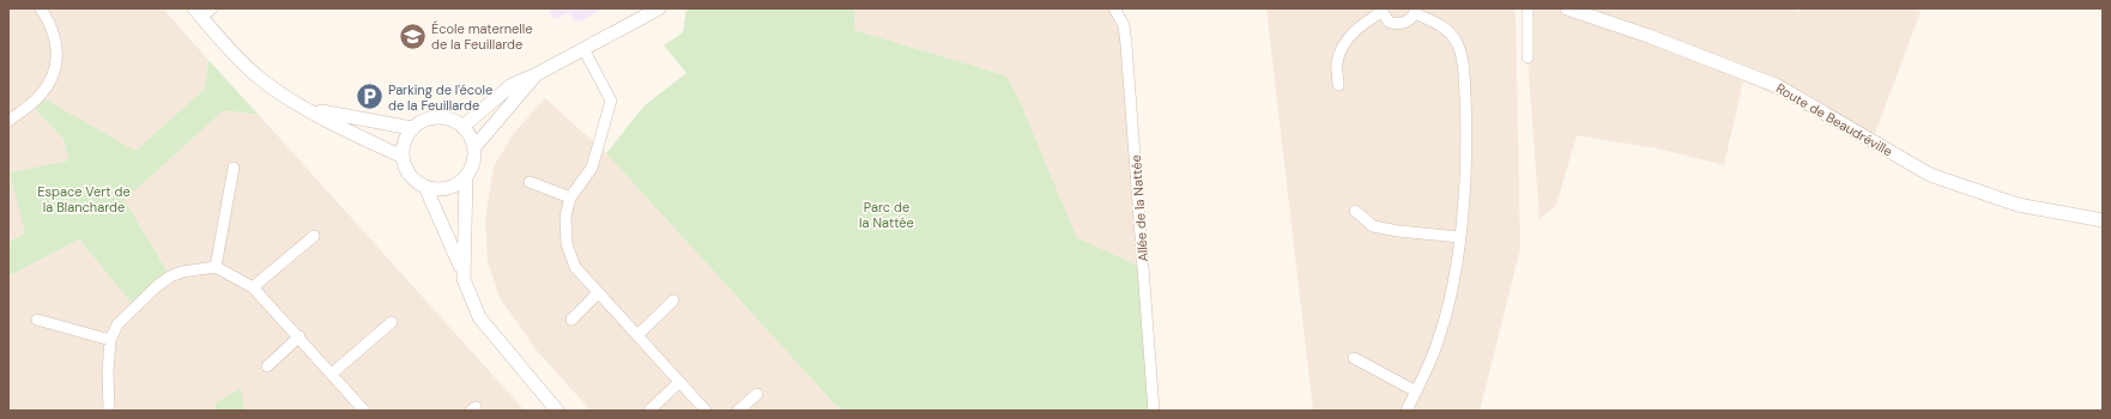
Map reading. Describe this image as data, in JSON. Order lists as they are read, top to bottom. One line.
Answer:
{"streets":{"street":["Route de Beaudréville","Allée de la Nattée"]},"parks":["Espace Vert de la Blancharde","Parc de la Nattée"],"places":{"school or university":["École maternelle de la Feuillarde"],"parking":["Parking de l'école de la Feuillarde"]}}
